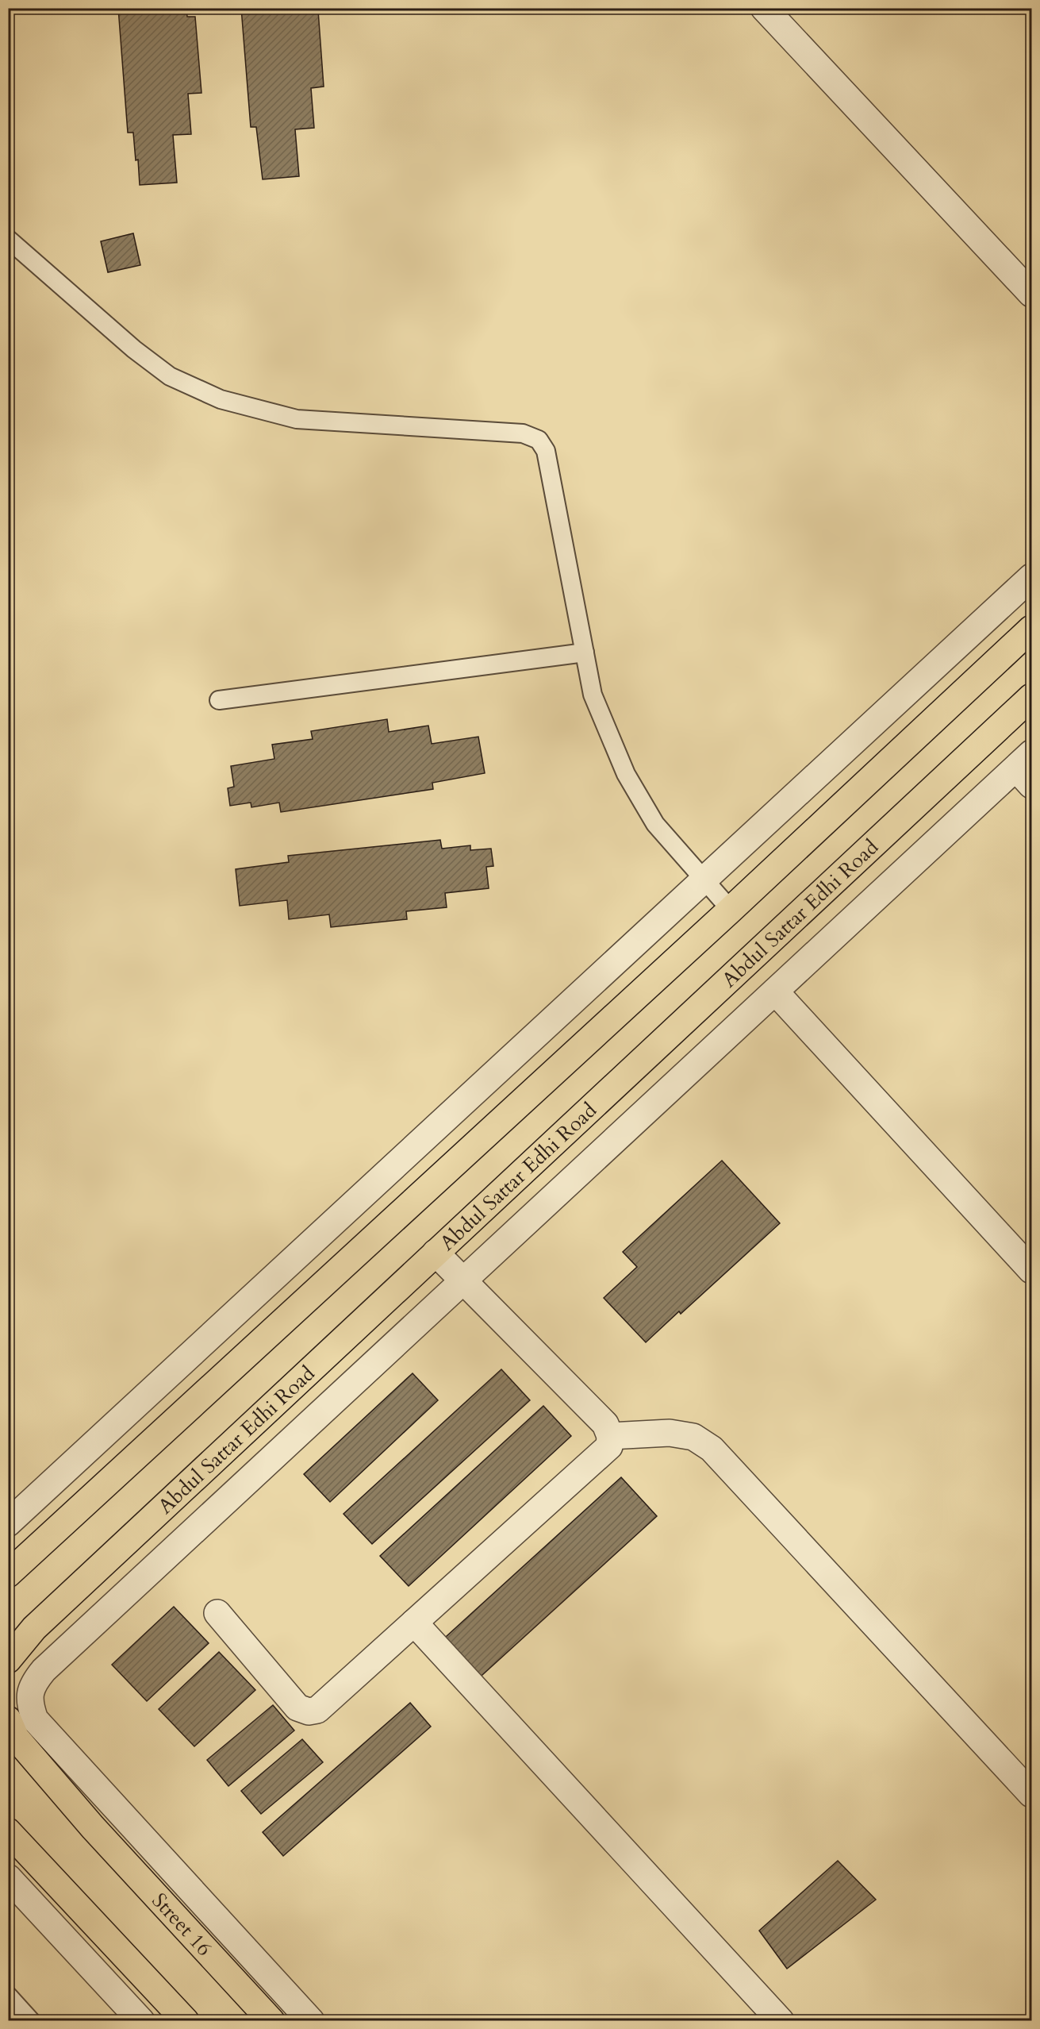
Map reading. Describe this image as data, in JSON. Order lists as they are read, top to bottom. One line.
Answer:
{"streets":{"main road":["Abdul Sattar Edhi Road","Street 16"]}}
